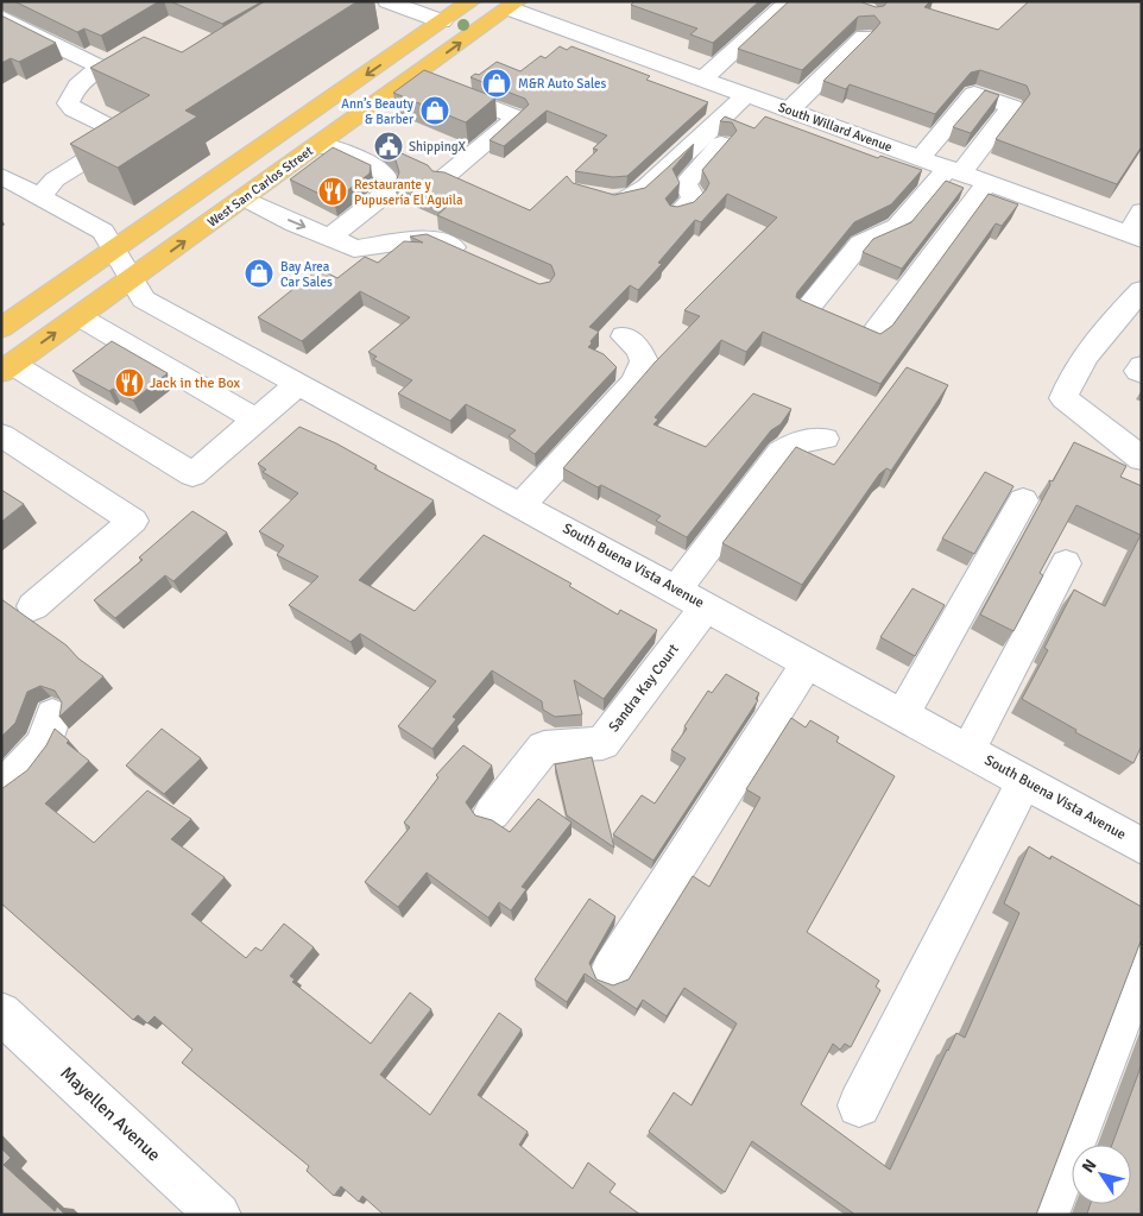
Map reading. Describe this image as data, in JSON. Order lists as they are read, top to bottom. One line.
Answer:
{"streets":{"main road":["West San Carlos Street"],"street":["South Willard Avenue","South Buena Vista Avenue","Sandra Kay Court","Mayellen Avenue"]},"crossings":[["South Willard Avenue","West San Carlos Street"],["West San Carlos Street","South Buena Vista Avenue"],["South Buena Vista Avenue","Sandra Kay Court"]],"places":{"shop":["M&R Auto Sales","Ann’s Beauty & Barber","Bay Area Car Sales"],"public building":["ShippingX"],"restaurant":["Restaurante y Pupusería El Aguila","Jack in the Box"]},"north":"top left"}
